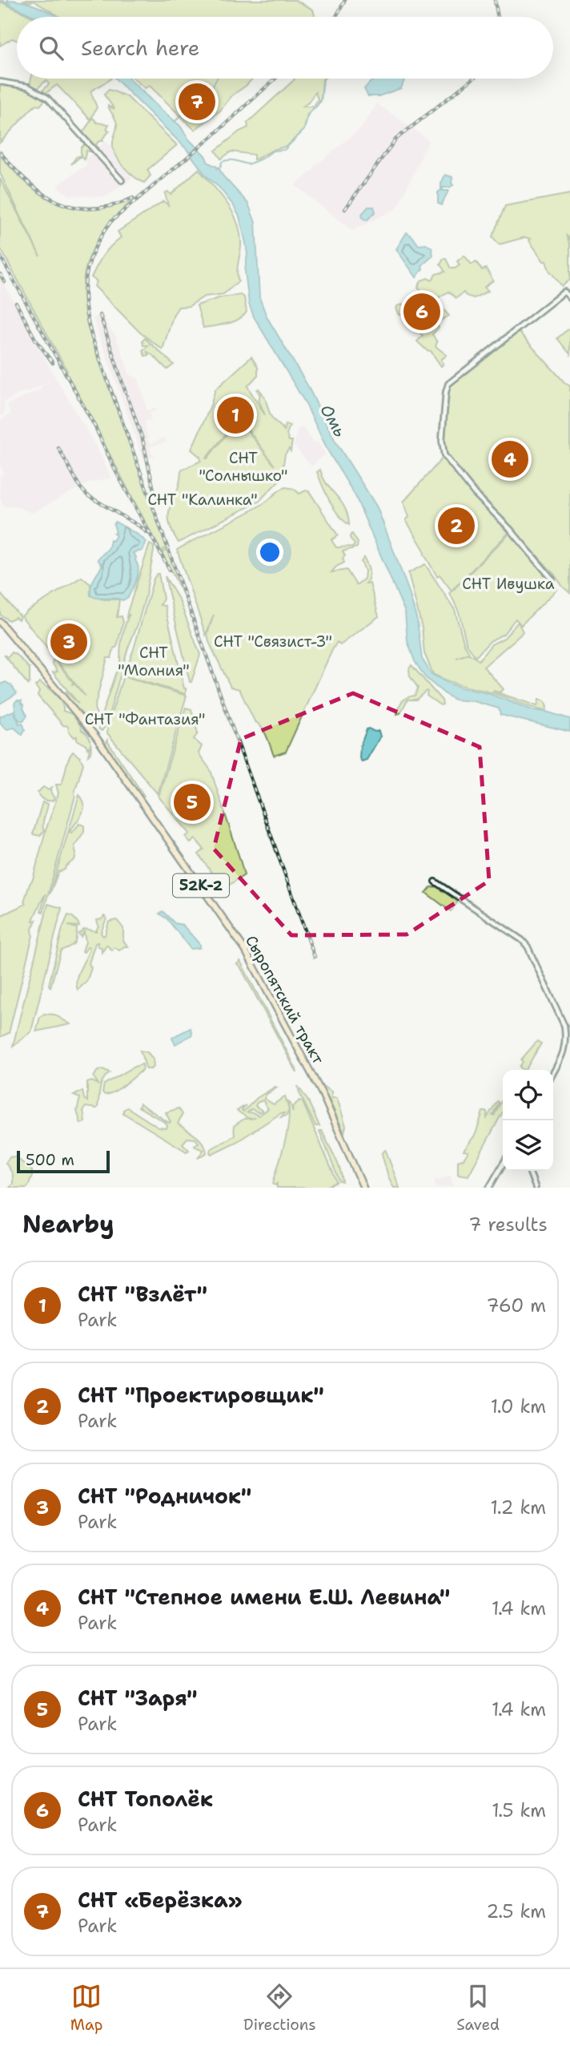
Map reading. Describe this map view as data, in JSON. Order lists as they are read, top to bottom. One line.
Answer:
{"streets":{"main road":["52К-2","Сыропятский тракт"]},"water":["Омь"],"parks":["СНТ \"Солнышко\"","СНТ \"Калинка\"","СНТ Ивушка","СНТ \"Связист-3\"","СНТ \"Молния\"","СНТ \"Фантазия\""],"scale_bar":"500 m","page":{"search":"Search here","pins":["7","6","1","4","2","3","5"],"scale":"500 m","heading":["Nearby","7 results"],"list":[{"mark":"1","name":"СНТ \"Взлёт\"","note":"Park","value":"760 m"},{"mark":"2","name":"СНТ \"Проектировщик\"","note":"Park","value":"1.0 km"},{"mark":"3","name":"СНТ \"Родничок\"","note":"Park","value":"1.2 km"},{"mark":"4","name":"СНТ \"Степное имени Е.Ш. Левина\"","note":"Park","value":"1.4 km"},{"mark":"5","name":"СНТ \"Заря\"","note":"Park","value":"1.4 km"},{"mark":"6","name":"СНТ Тополёк","note":"Park","value":"1.5 km"},{"mark":"7","name":"СНТ «Берёзка»","note":"Park","value":"2.5 km"}],"nav":["Map","Directions","Saved"]}}
